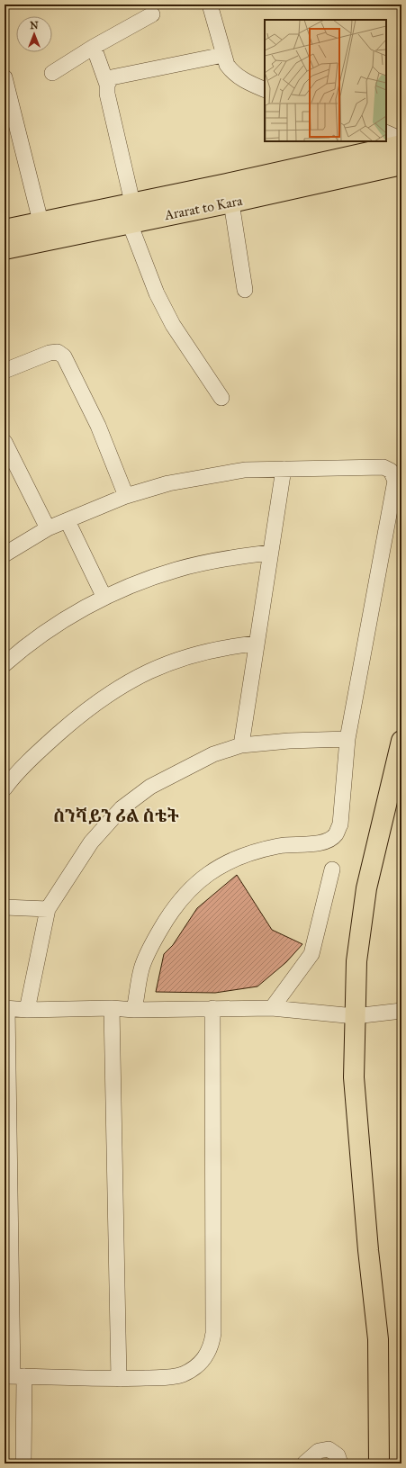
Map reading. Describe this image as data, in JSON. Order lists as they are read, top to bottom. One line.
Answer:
{"streets":{"main road":["Ararat to Kara"]},"districts":["ስንሻይን ሪል ስቴት"],"north":"top"}
